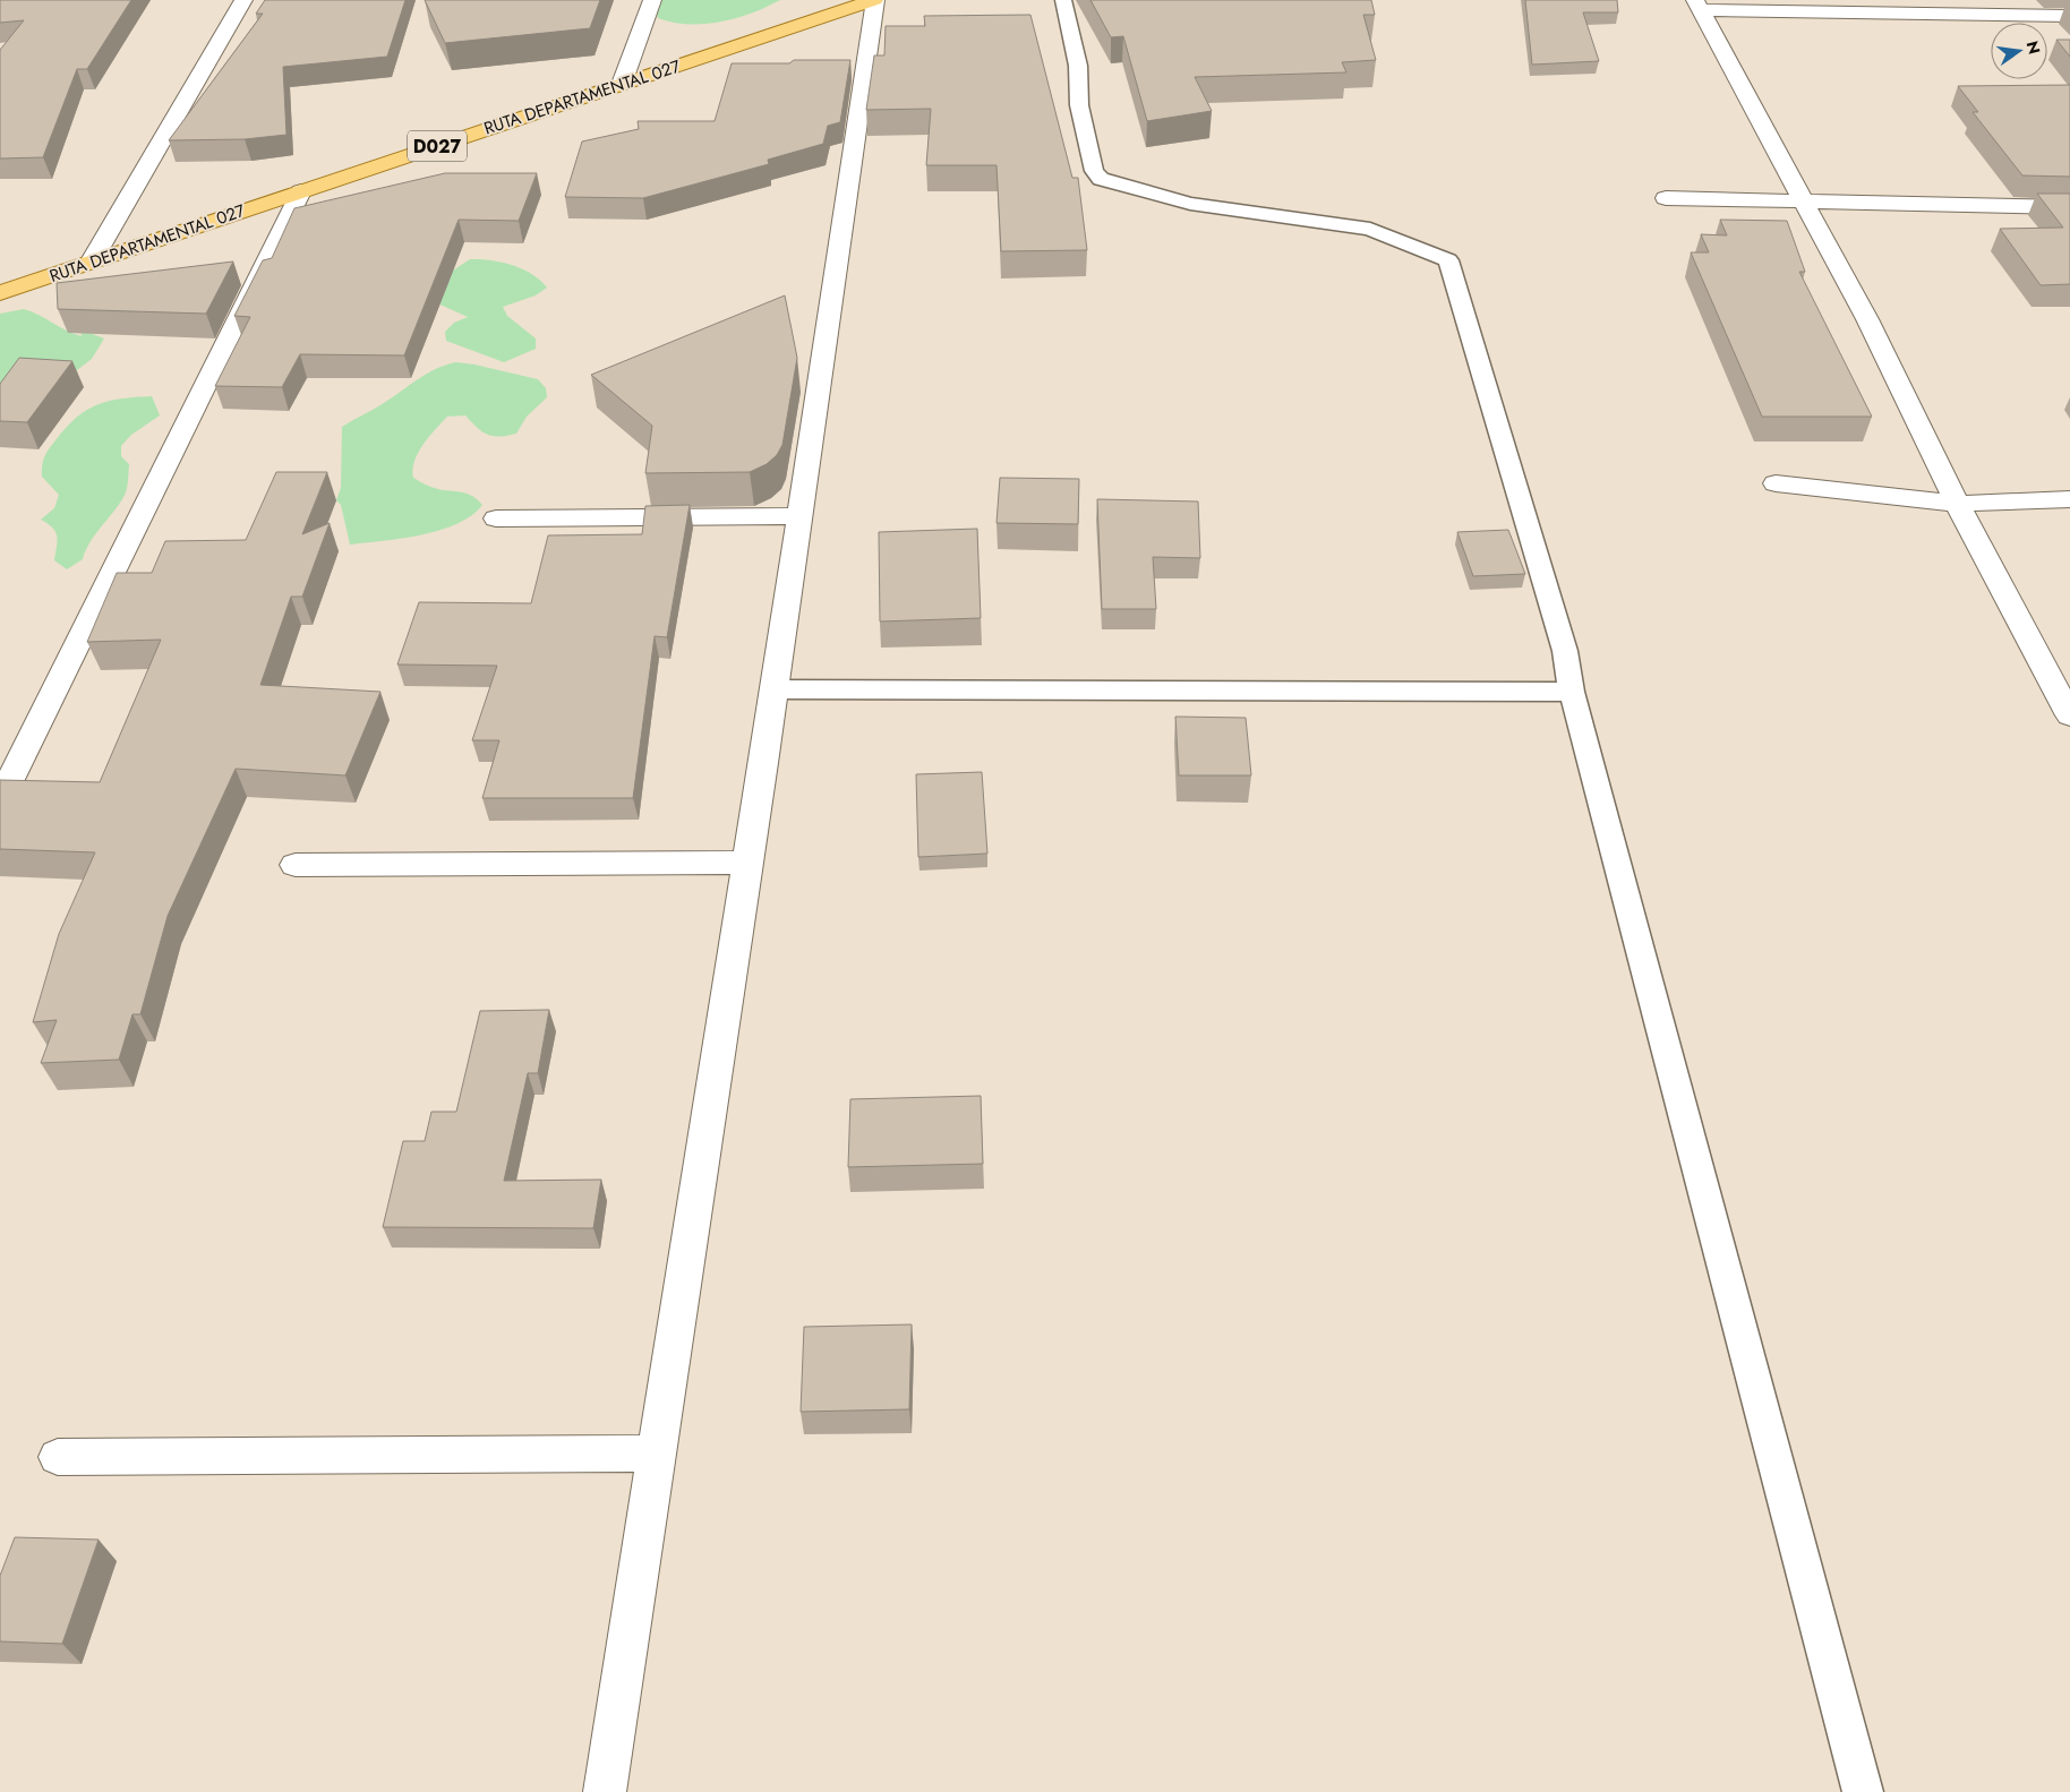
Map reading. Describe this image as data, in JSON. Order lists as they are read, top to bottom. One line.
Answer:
{"streets":{"main road":["RUTA DEPARTAMENTAL 027","D027"]},"north":"right"}
